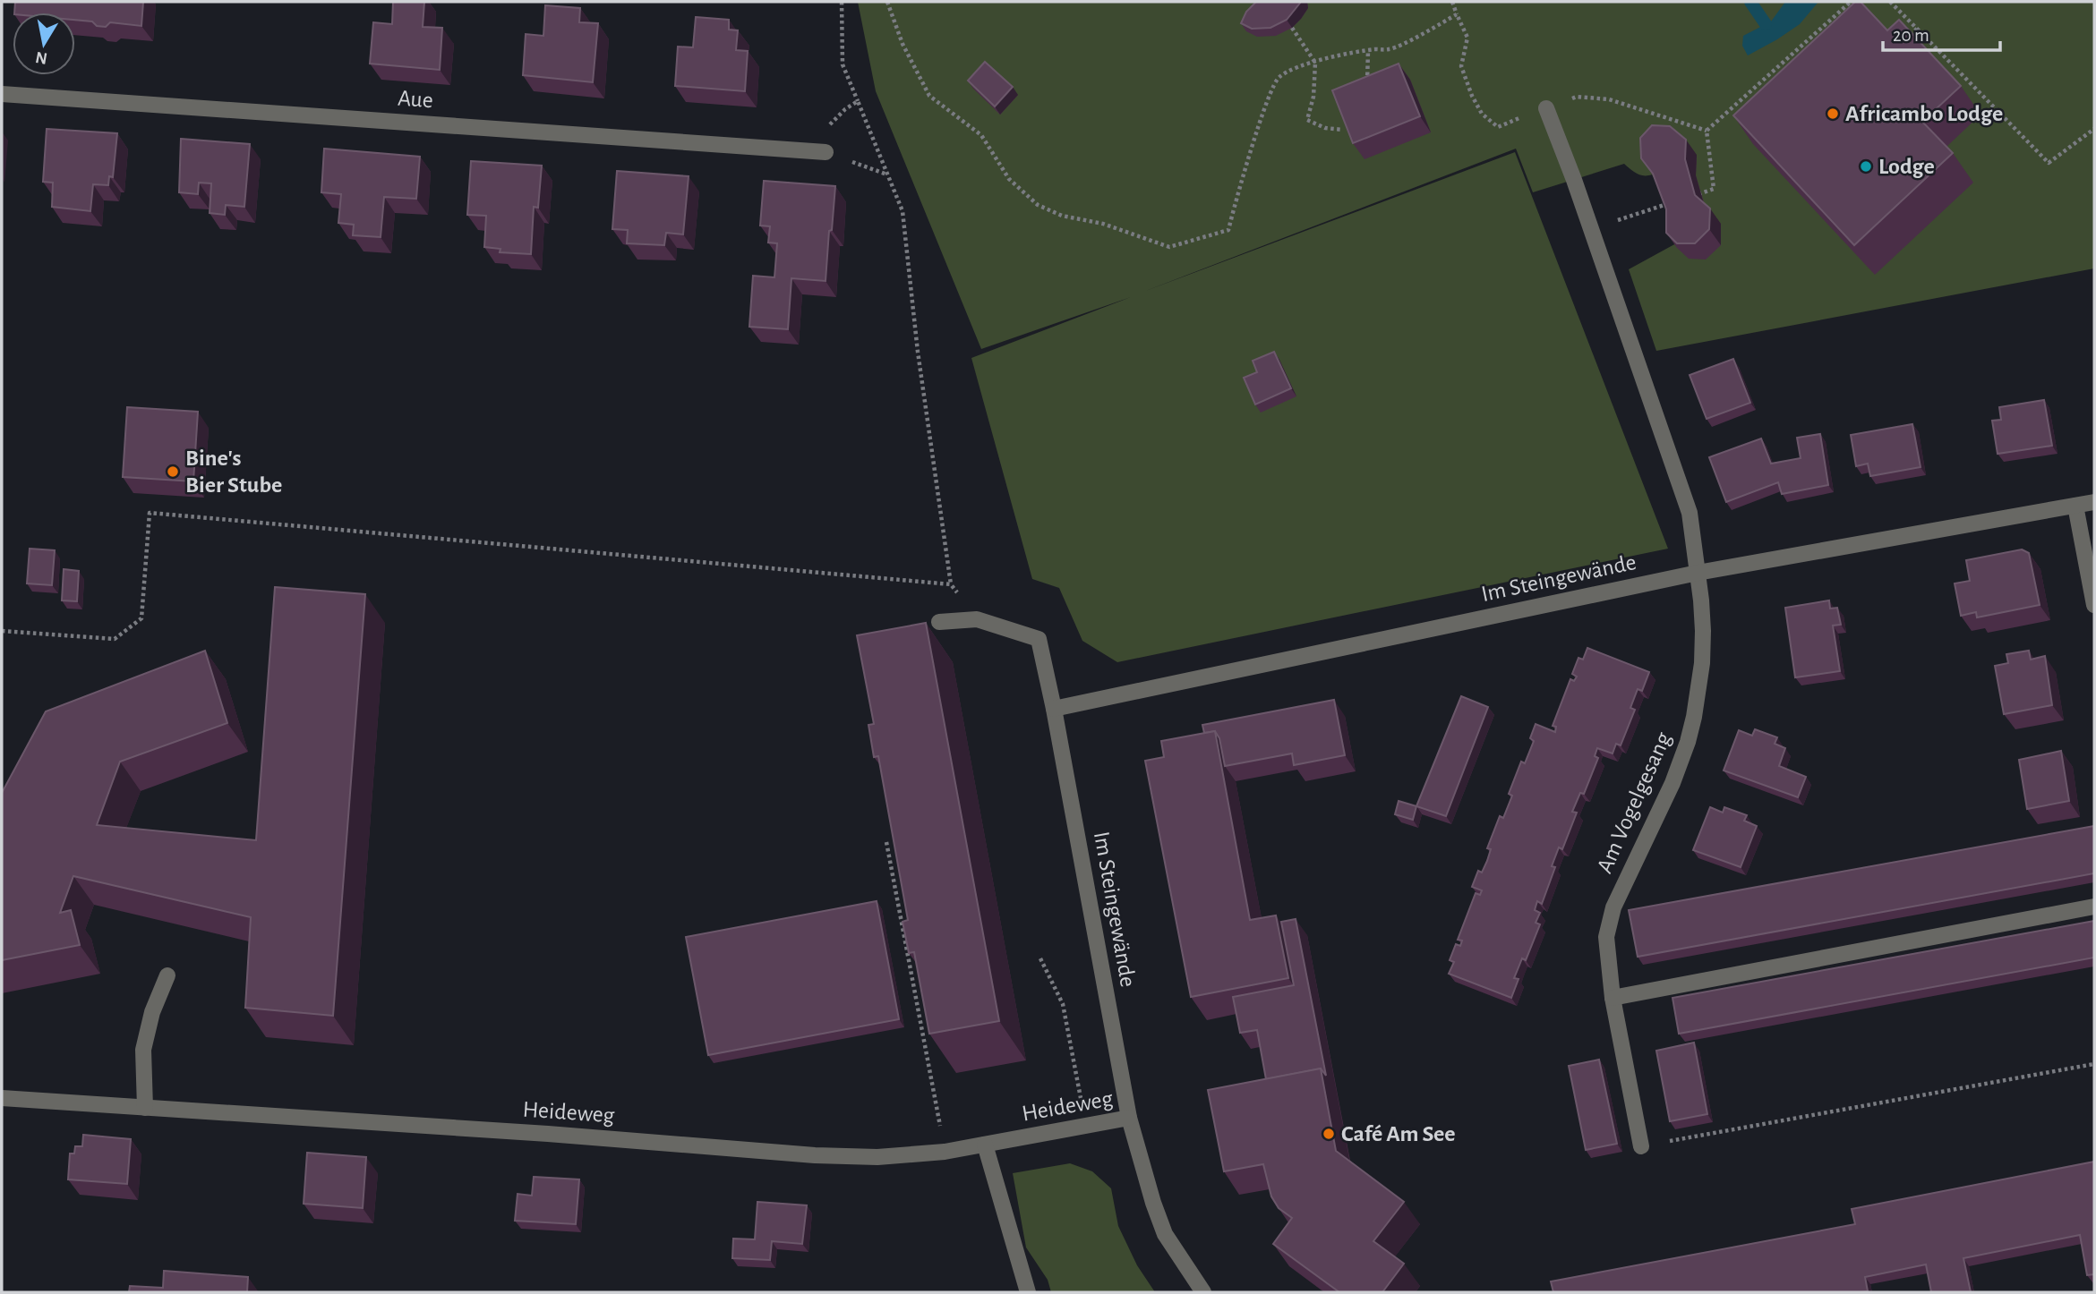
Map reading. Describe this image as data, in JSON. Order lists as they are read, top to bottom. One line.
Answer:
{"streets":{"street":["Aue","Im Steingewände","Am Vogelgesang","Heideweg"]},"crossings":[["Im Steingewände","Am Vogelgesang"],["Im Steingewände","Heideweg"]],"places":["Africambo Lodge","Lodge","Bine's Bier Stube","Café Am See"],"scale_bar":"20 m","north":"bottom"}
